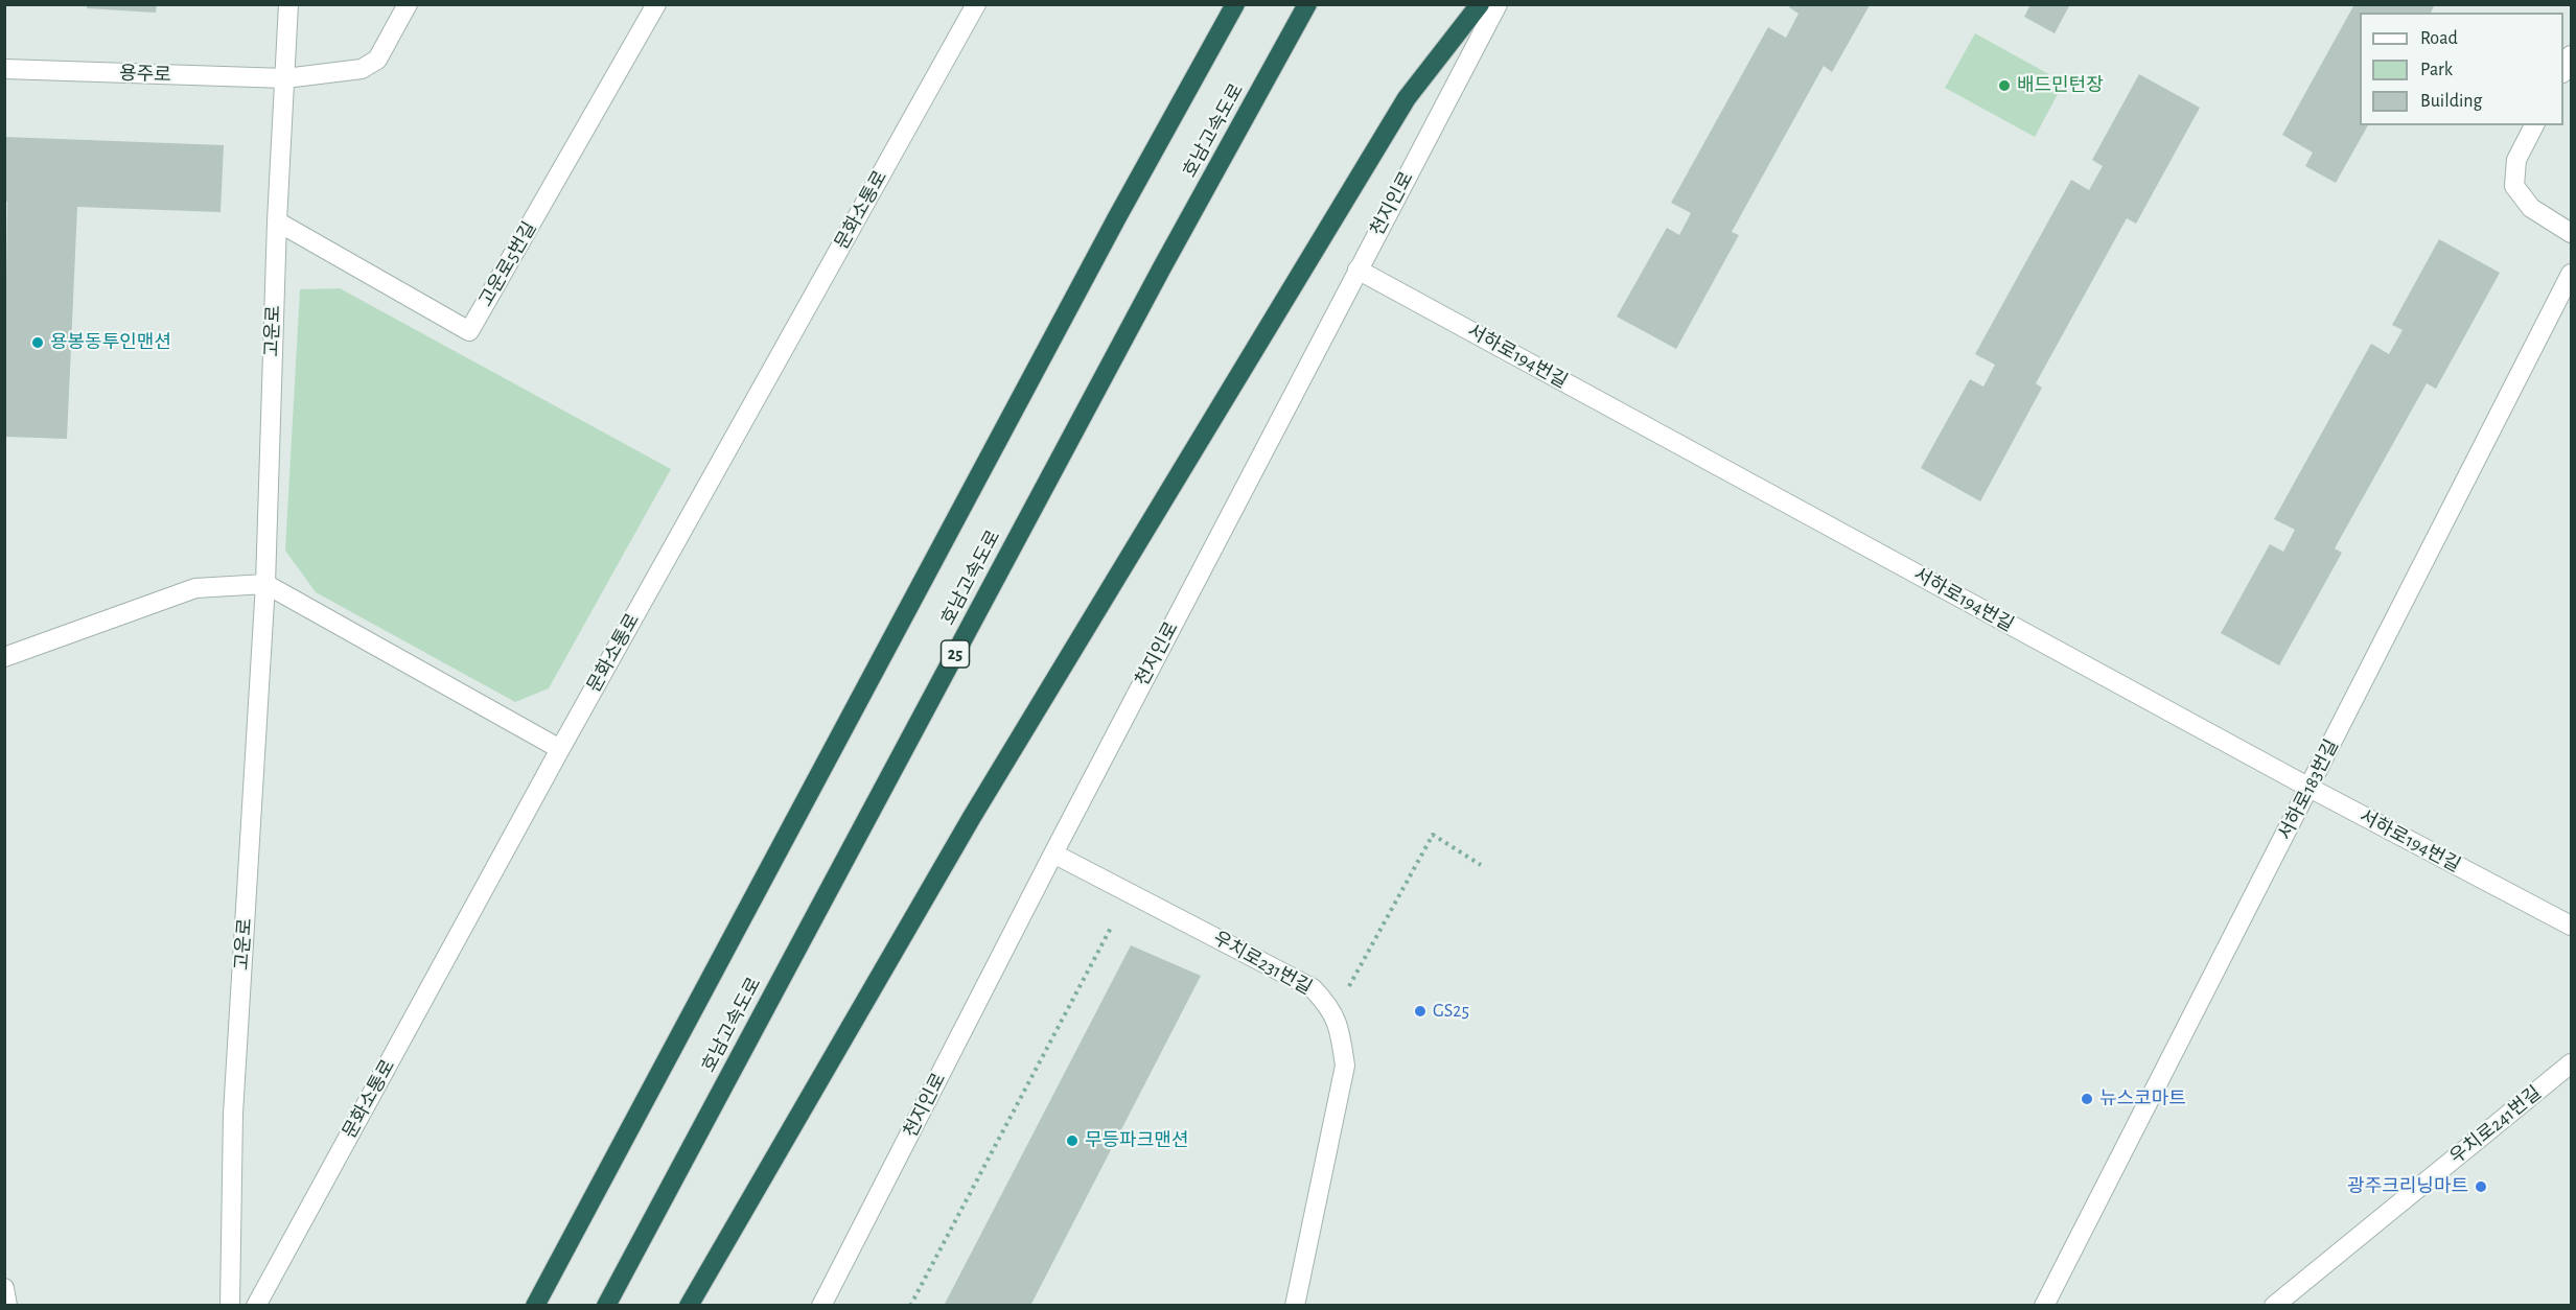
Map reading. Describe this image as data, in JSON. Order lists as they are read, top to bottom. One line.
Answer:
{"streets":{"highway":["호남고속도로","25"],"street":["용주로","천지인로","문화소통로","고운로5번길","고운로","서하로194번길","서하로183번길","우치로231번길","우치로241번길"]},"crossings":[["용주로","고운로"],["천지인로","서하로194번길"],["천지인로","우치로231번길"],["고운로5번길","고운로"],["서하로194번길","서하로183번길"]],"places":["배드민턴장","용봉동투인맨션","GS25","뉴스코마트","무등파크맨션","광주크리닝마트"],"legend":["Road","Park","Building"]}
